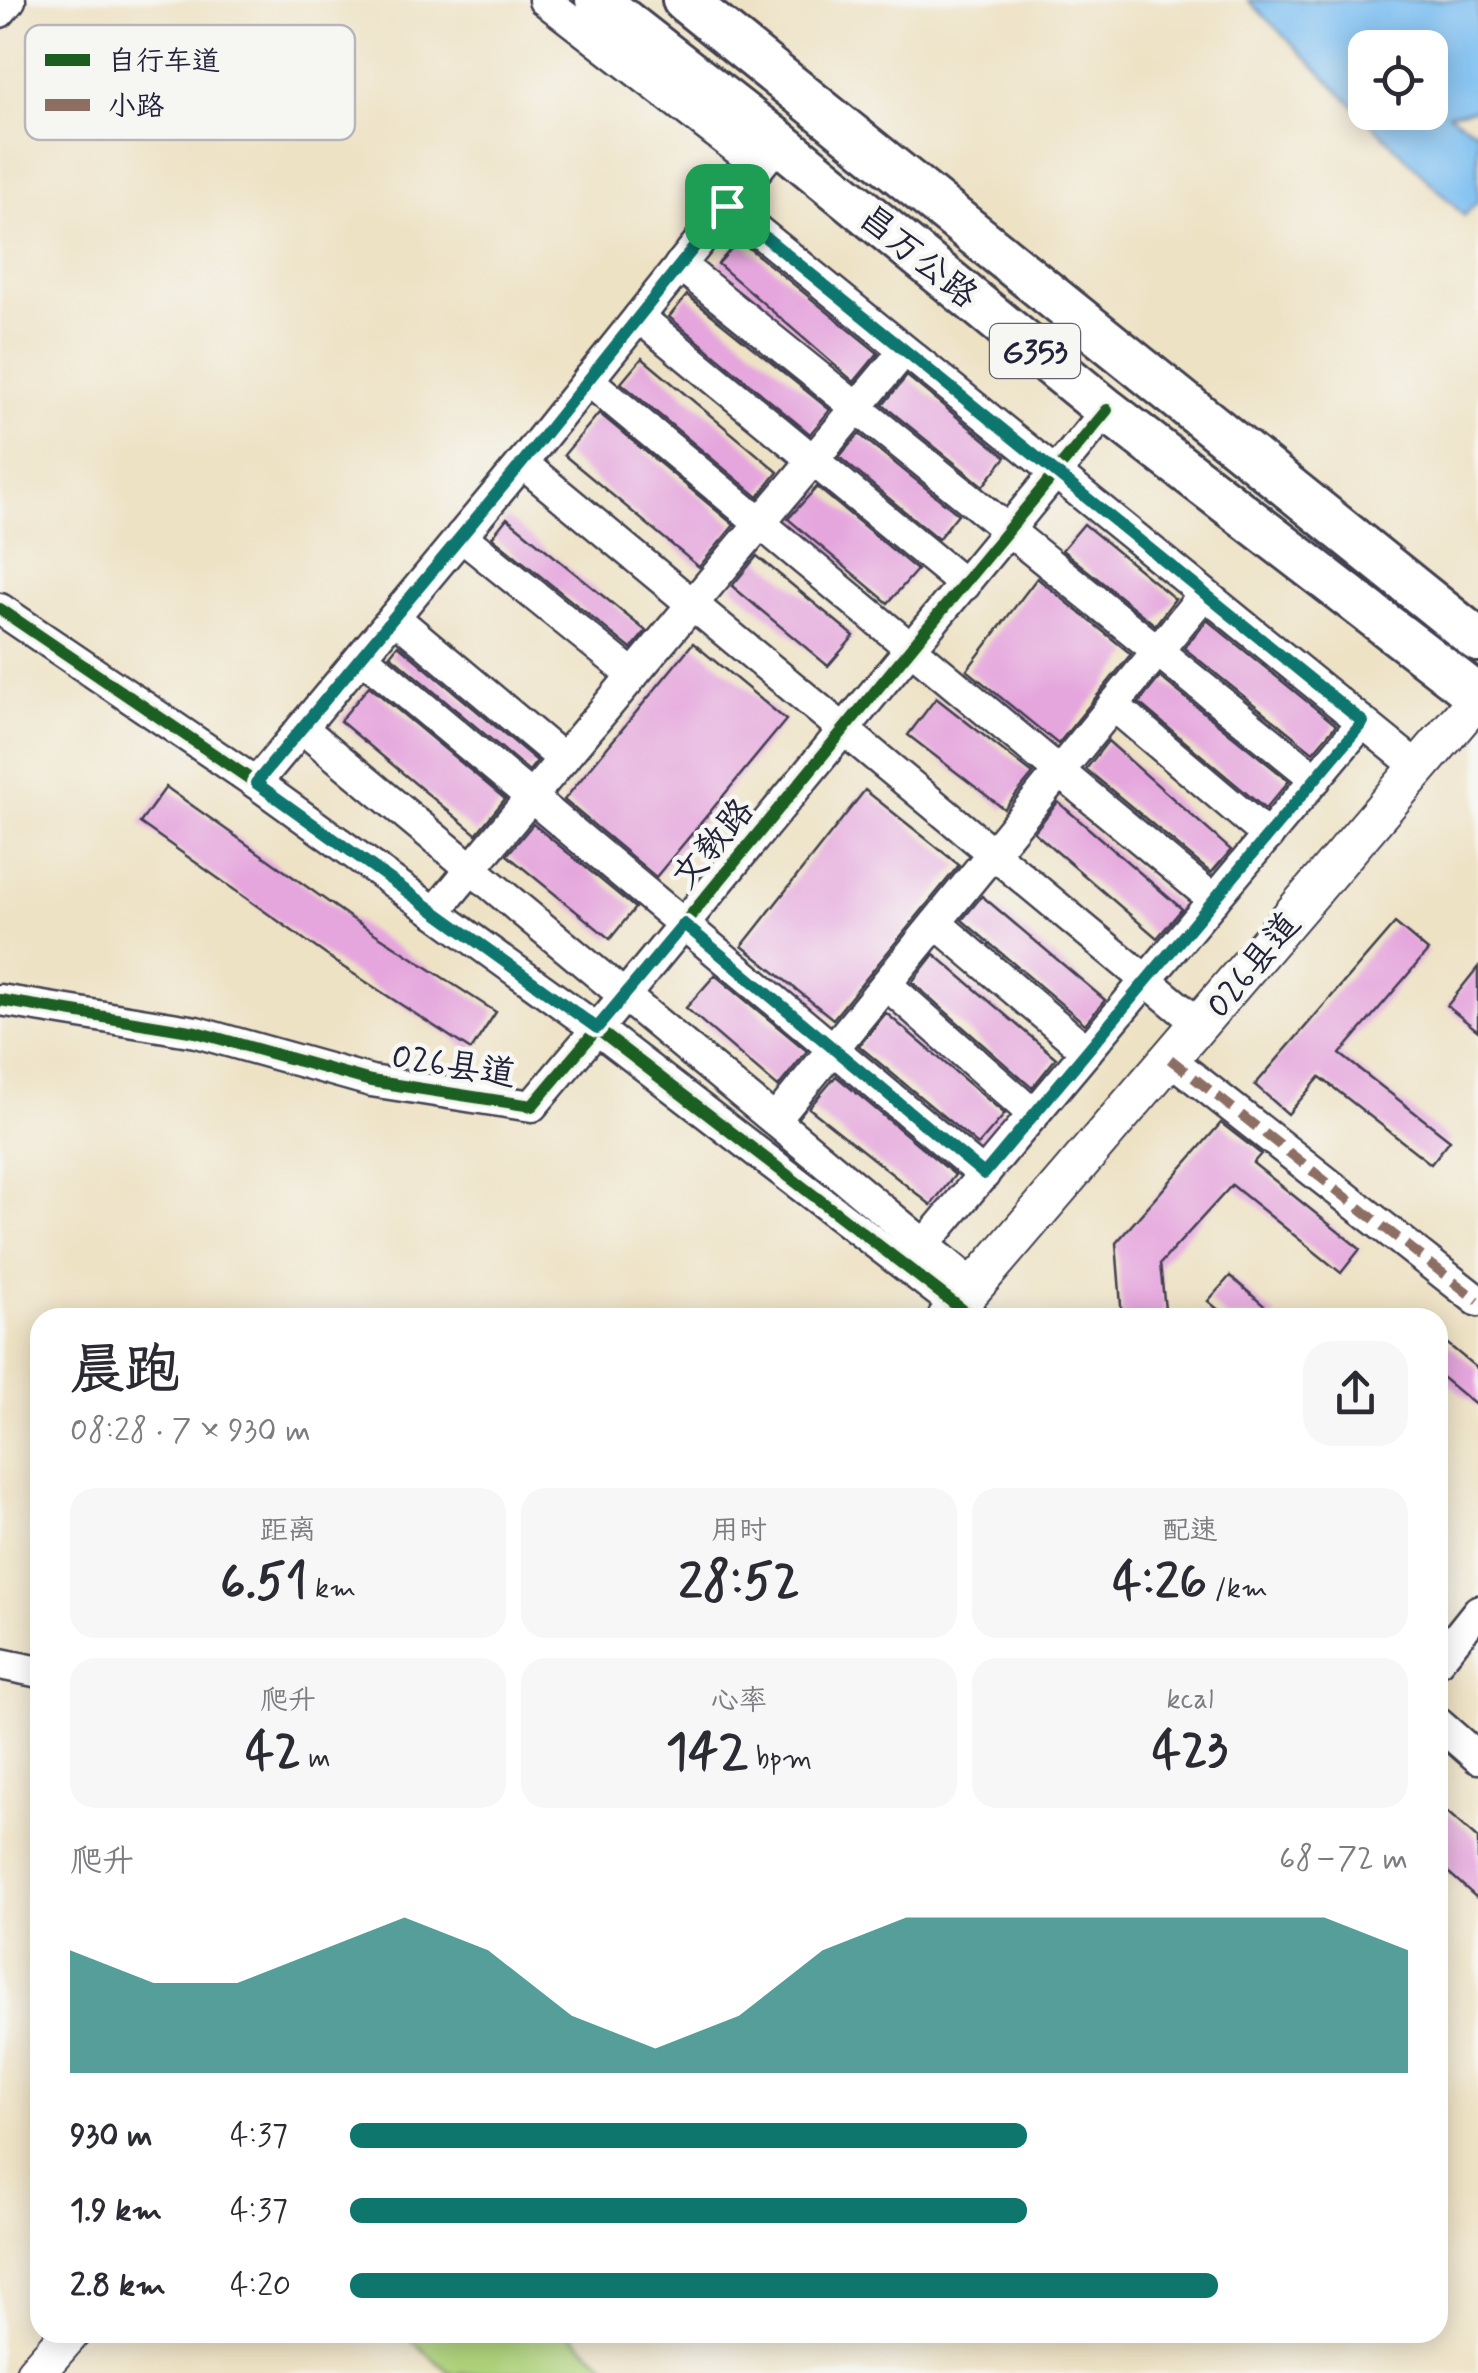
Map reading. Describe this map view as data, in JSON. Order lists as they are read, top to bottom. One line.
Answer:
{"streets":{"highway":["昌万公路","G353"],"main road":["026县道"],"street":["文教路"]},"crossings":[["昌万公路","文教路"],["昌万公路","026县道"],["文教路","026县道"]],"legend":["自行车道","小路"],"page":{"heading":["晨跑","08:28 · 7 × 930 m"],"stats":[["距离","6.51 km"],["用时","28:52"],["配速","4:26 /km"],["爬升","42 m"],["心率","142 bpm"],["kcal","423"]],"chart":["爬升","68–72 m"],"list":[{"name":"930 m","note":"4:37"},{"name":"1.9 km","note":"4:37"},{"name":"2.8 km","note":"4:20"}]}}
